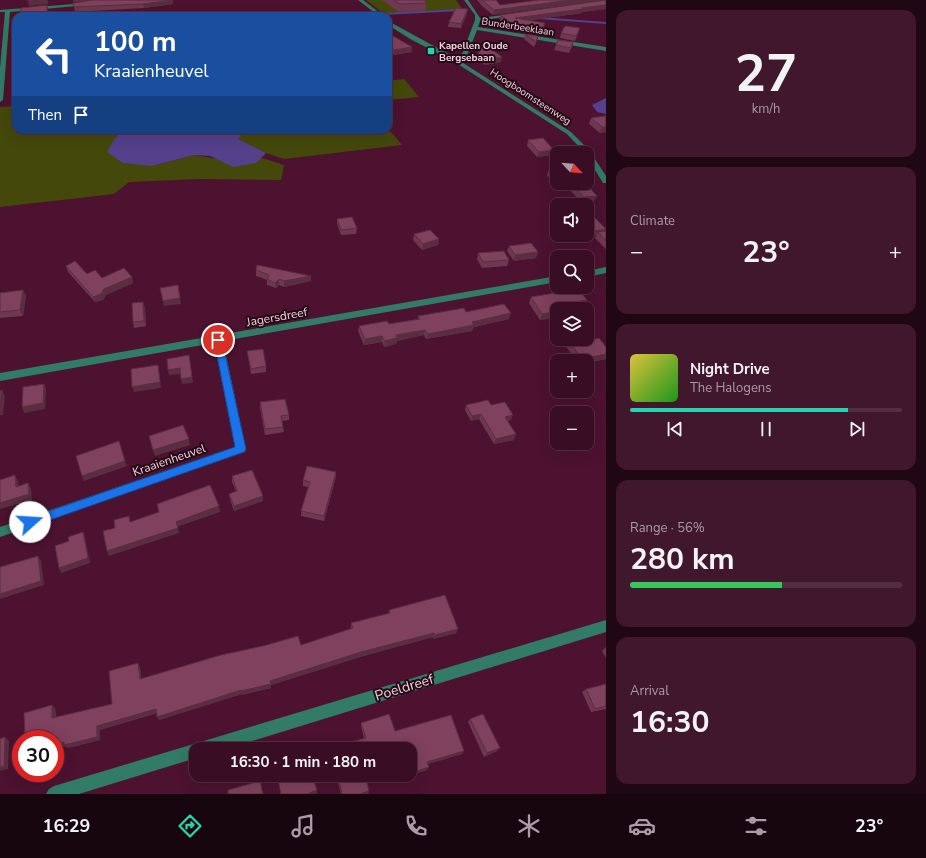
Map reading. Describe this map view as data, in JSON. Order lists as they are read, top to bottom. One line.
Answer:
{"streets":{"street":["Bunderbeeklaan","Hoogboomsteenweg","Jagersdreef","Kraaienheuvel","Poeldreef"]},"crossings":[["Jagersdreef","Kraaienheuvel"]],"places":{"transit":["Kapellen Oude Bergsebaan"]},"north":"bottom right","page":{"tile":[["27","km/h"],"Climate",["Range · 56%","280 km"],["Arrival","16:30"]],"turn":["100 m","Kraaienheuvel"],"then":"Then","map_buttons":["+","−"],"heat":["−","23°","+"],"song":["Night Drive","The Halogens"],"limit":"30","trip":"16:30 · 1 min · 180 m","tabs":["16:29","23°"]}}
